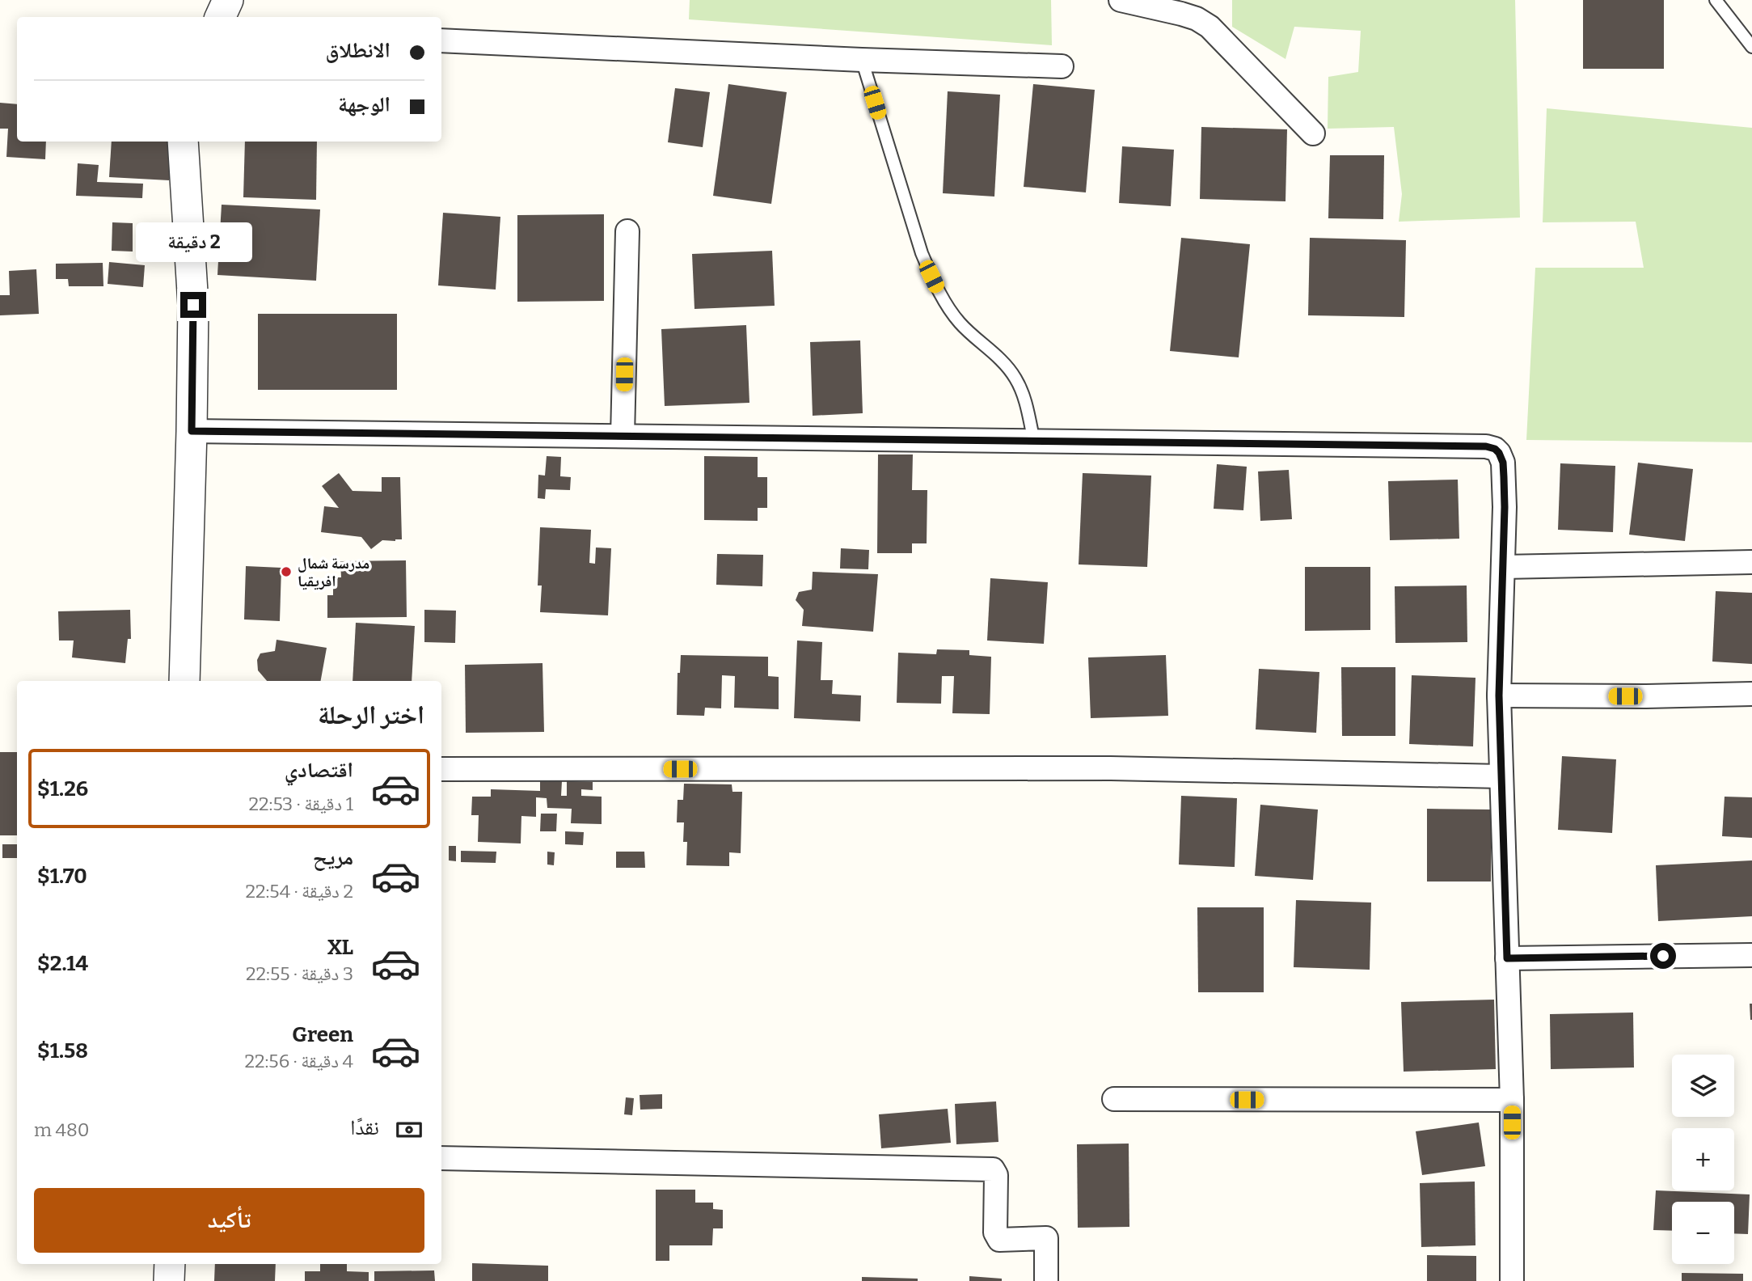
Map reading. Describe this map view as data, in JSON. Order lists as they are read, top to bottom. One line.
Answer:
{"places":["مدرسة شمال افريقيا"],"page":{"banner":["الانطلاق","الوجهة"],"bubble":"2 دقيقة","heading":"اختر الرحلة","list":[{"name":"اقتصادي","note":"1 دقيقة · 22:53","value":"$1.26"},{"name":"مريح","note":"2 دقيقة · 22:54","value":"$1.70"},{"name":"XL","note":"3 دقيقة · 22:55","value":"$2.14"},{"name":"Green","note":"4 دقيقة · 22:56","value":"$1.58"}],"map_buttons":["+","−"],"pay":["نقدًا","480 m"],"buttons":"تأكيد"}}
